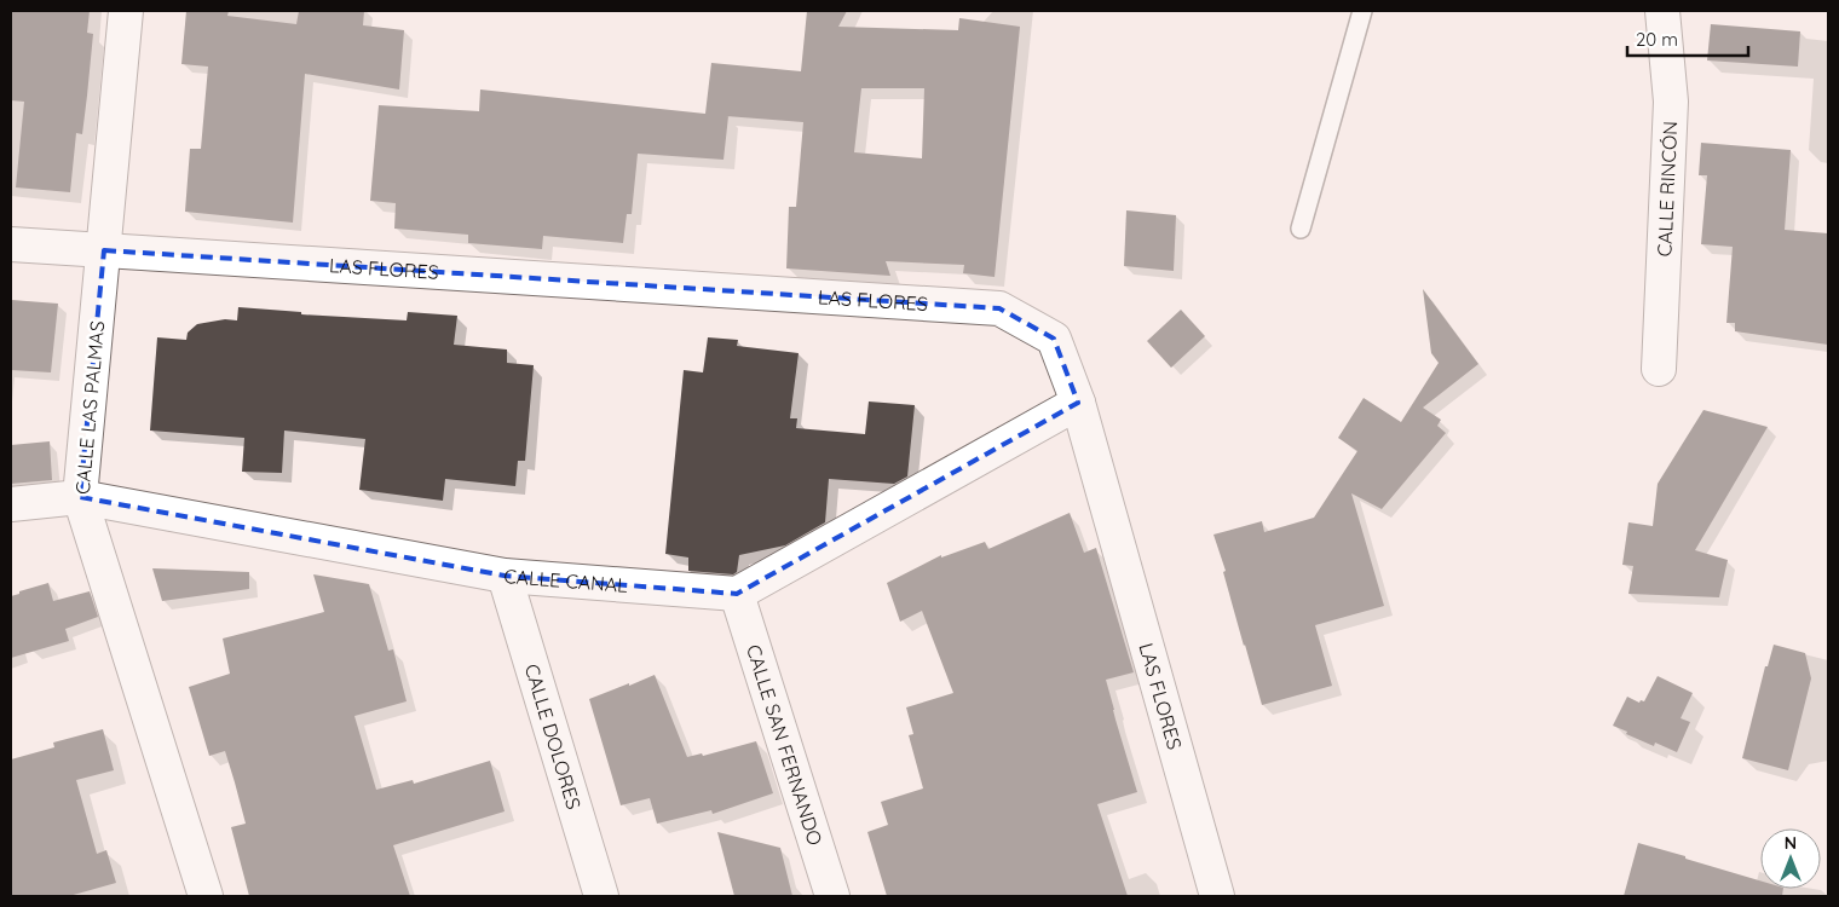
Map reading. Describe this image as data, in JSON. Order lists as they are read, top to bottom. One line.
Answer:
{"streets":{"street":["CALLE RINCÓN","LAS FLORES","CALLE LAS PALMAS","CALLE CANAL","CALLE DOLORES","CALLE SAN FERNANDO"]},"crossings":[["LAS FLORES","CALLE LAS PALMAS"],["CALLE LAS PALMAS","CALLE CANAL"],["CALLE CANAL","CALLE DOLORES"],["CALLE CANAL","CALLE SAN FERNANDO"]],"scale_bar":"20 m","north":"top"}
